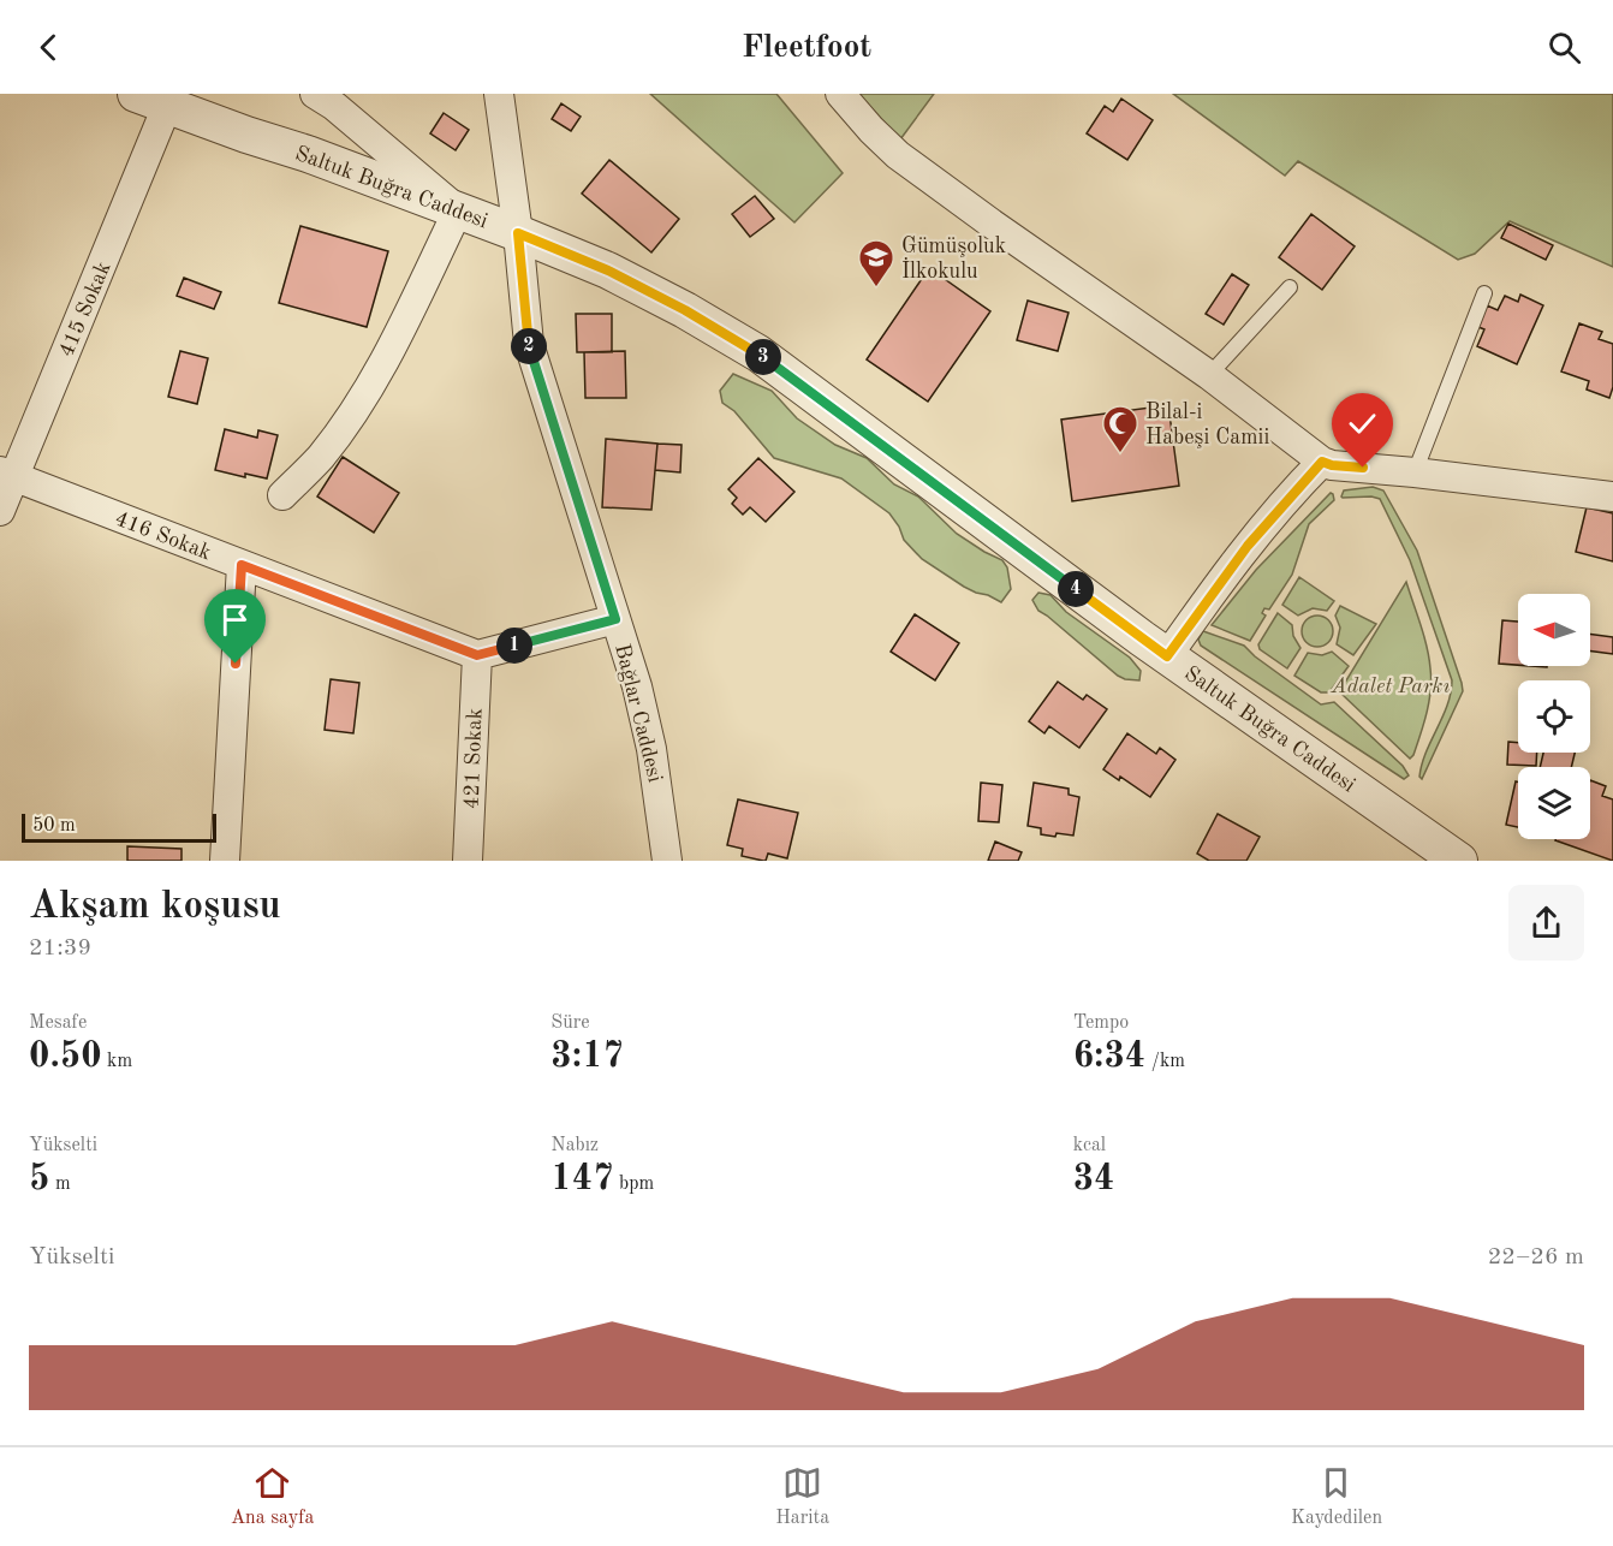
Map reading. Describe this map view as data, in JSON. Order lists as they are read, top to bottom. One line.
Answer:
{"streets":{"street":["Saltuk Buğra Caddesi","415 Sokak","416 Sokak","Bağlar Caddesi","421 Sokak"]},"crossings":[["Saltuk Buğra Caddesi","415 Sokak"],["Saltuk Buğra Caddesi","Bağlar Caddesi"],["415 Sokak","416 Sokak"],["416 Sokak","421 Sokak"]],"parks":["Adalet Parkı"],"places":{"school or university":["Gümüşoluk İlkokulu"],"mosque":["Bilal-i Habeşi Camii"]},"scale_bar":"50 m","north":"left","page":{"header":"Fleetfoot","pins":["2","3","4","1"],"scale":"50 m","heading":["Akşam koşusu","21:39"],"stats":[["Mesafe","0.50 km"],["Süre","3:17"],["Tempo","6:34 /km"],["Yükselti","5 m"],["Nabız","147 bpm"],["kcal","34"]],"chart":["Yükselti","22–26 m"],"tabs":["Ana sayfa","Harita","Kaydedilen"]}}
